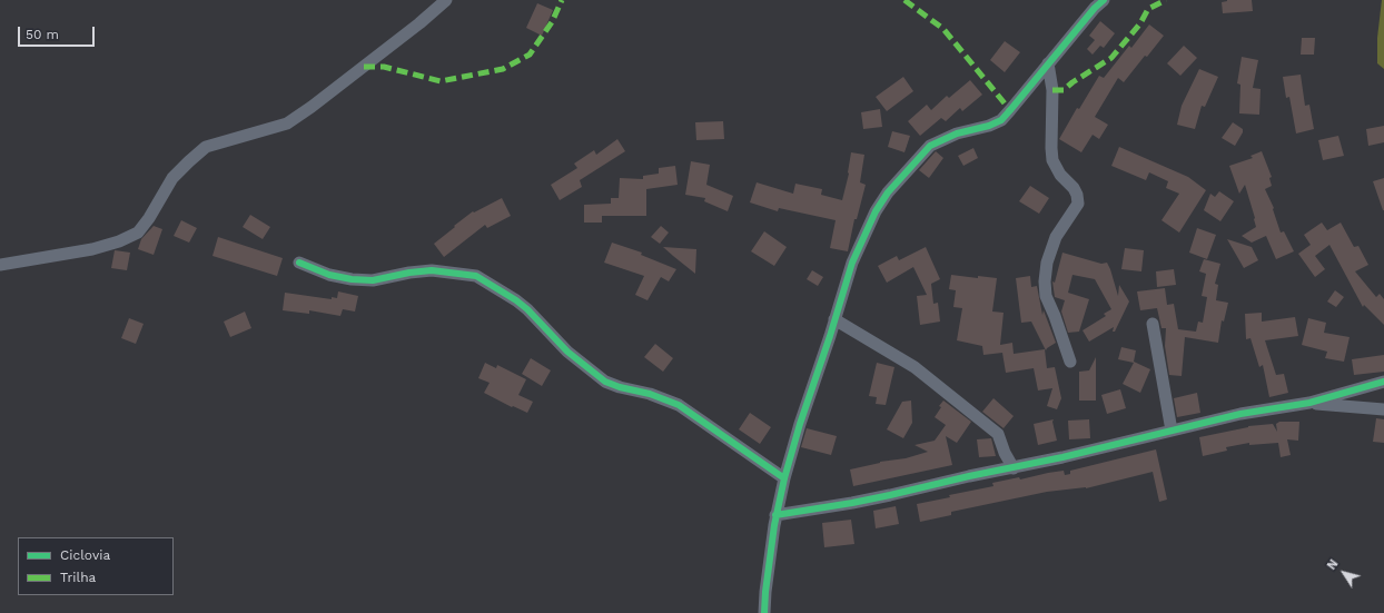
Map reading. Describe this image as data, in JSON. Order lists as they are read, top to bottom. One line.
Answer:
{"legend":["Ciclovia","Trilha"],"scale_bar":"50 m","north":"top left"}
